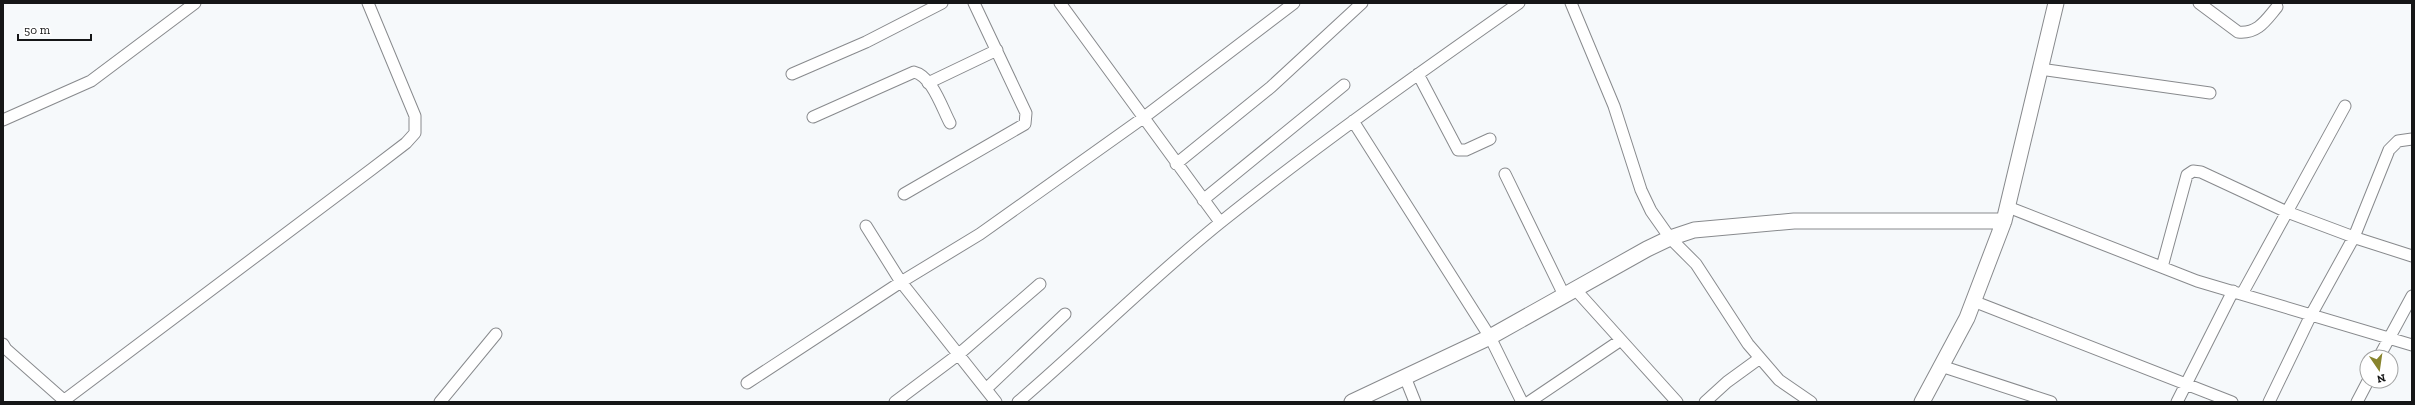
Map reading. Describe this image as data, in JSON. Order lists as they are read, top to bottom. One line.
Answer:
{"scale_bar":"50 m","north":"bottom"}
